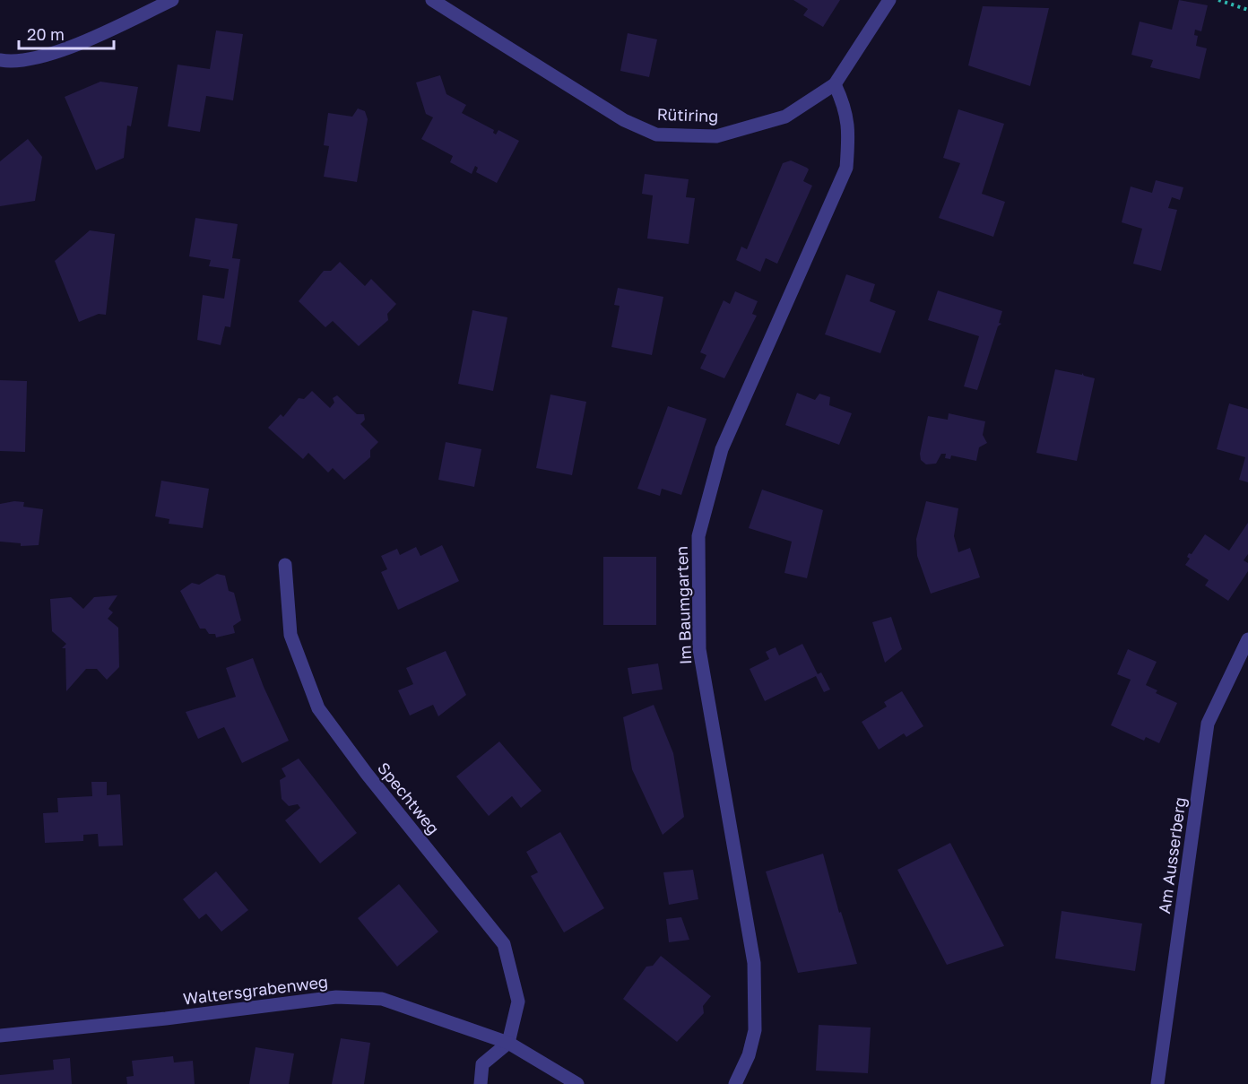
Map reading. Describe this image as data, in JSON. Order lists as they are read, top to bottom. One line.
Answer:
{"streets":{"street":["Rütiring","Im Baumgarten","Spechtweg","Am Ausserberg","Waltersgrabenweg"]},"crossings":[["Rütiring","Im Baumgarten"],["Spechtweg","Waltersgrabenweg"]],"scale_bar":"20 m"}
